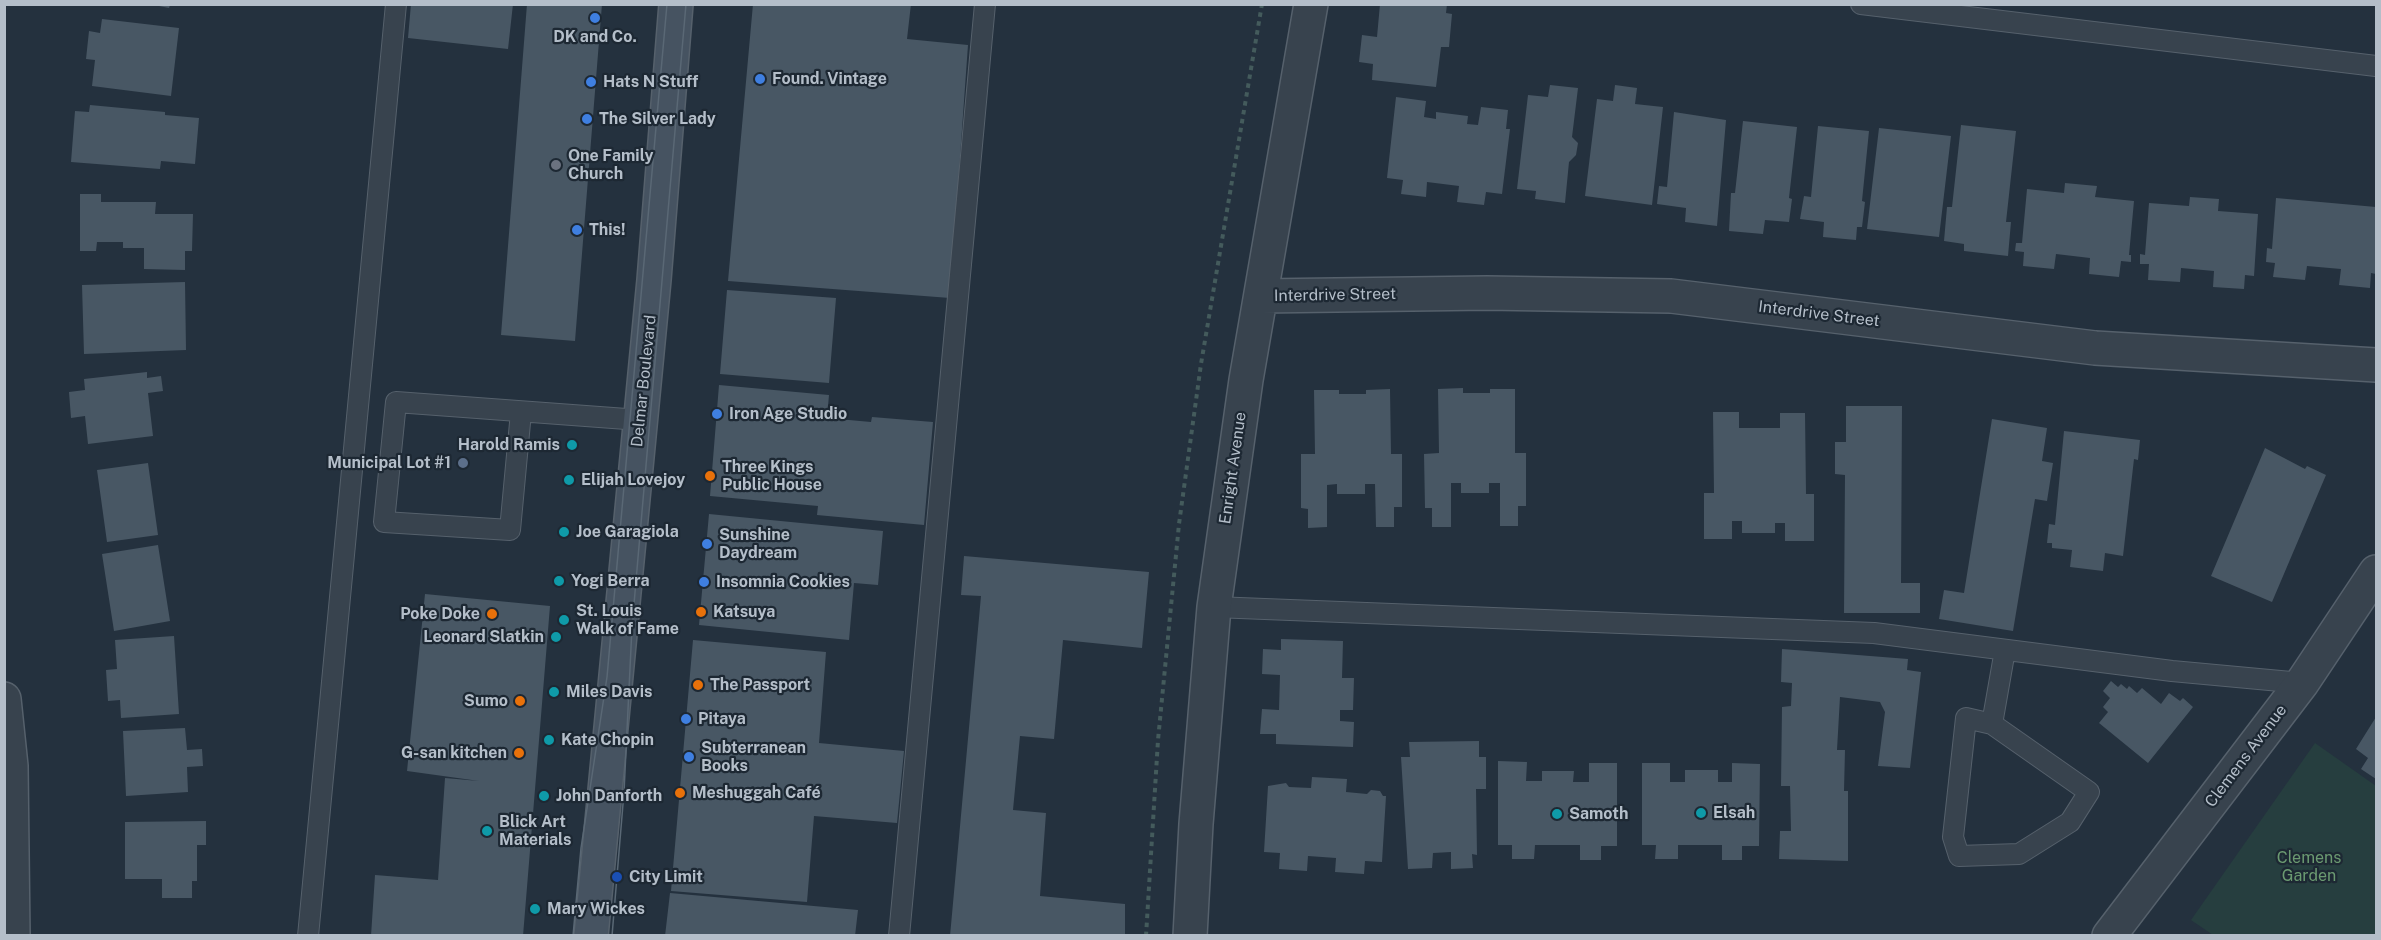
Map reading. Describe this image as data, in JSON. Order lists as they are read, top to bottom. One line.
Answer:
{"streets":{"main road":["Delmar Boulevard"],"street":["Interdrive Street","Enright Avenue","Clemens Avenue"]},"crossings":[["Interdrive Street","Enright Avenue"]],"parks":["Clemens Garden"],"places":["DK and Co.","Found. Vintage","Hats N Stuff","The Silver Lady","One Family Church","This!","Iron Age Studio","Harold Ramis","Municipal Lot #1","Three Kings Public House","Elijah Lovejoy","Joe Garagiola","Sunshine Daydream","Yogi Berra","Insomnia Cookies","Katsuya","Poke Doke","St. Louis Walk of Fame","Leonard Slatkin","The Passport","Miles Davis","Sumo","Pitaya","Kate Chopin","G-san kitchen","Subterranean Books","Meshuggah Café","John Danforth","Elsah","Samoth","Blick Art Materials","City Limit","Mary Wickes"]}
